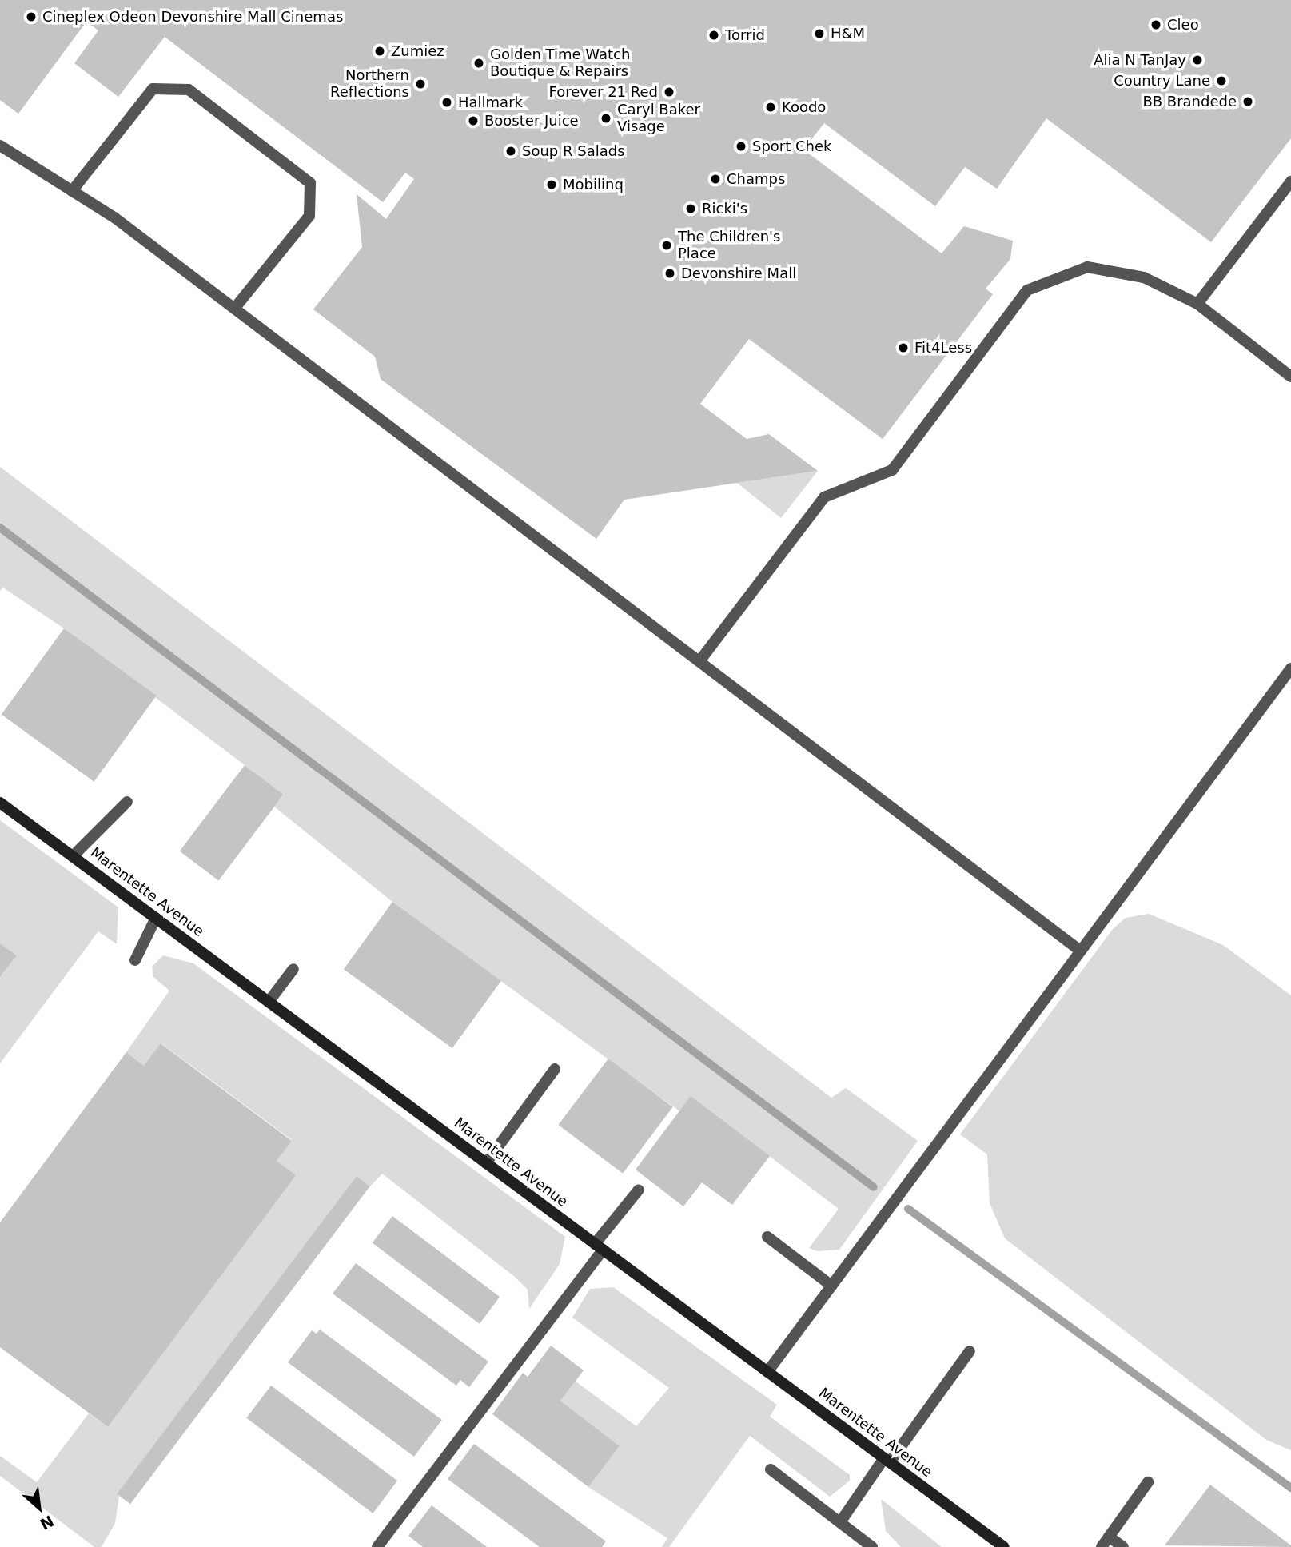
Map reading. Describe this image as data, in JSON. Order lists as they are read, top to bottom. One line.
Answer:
{"streets":{"street":["Marentette Avenue"]},"places":["Cineplex Odeon Devonshire Mall Cinemas","Cleo","H&M","Torrid","Zumiez","Alia N TanJay","Golden Time Watch Boutique & Repairs","Country Lane","Northern Reflections","Forever 21 Red","BB Brandede","Hallmark","Koodo","Caryl Baker Visage","Booster Juice","Sport Chek","Soup R Salads","Champs","Mobilinq","Ricki's","The Children's Place","Devonshire Mall","Fit4Less"],"north":"bottom right"}
